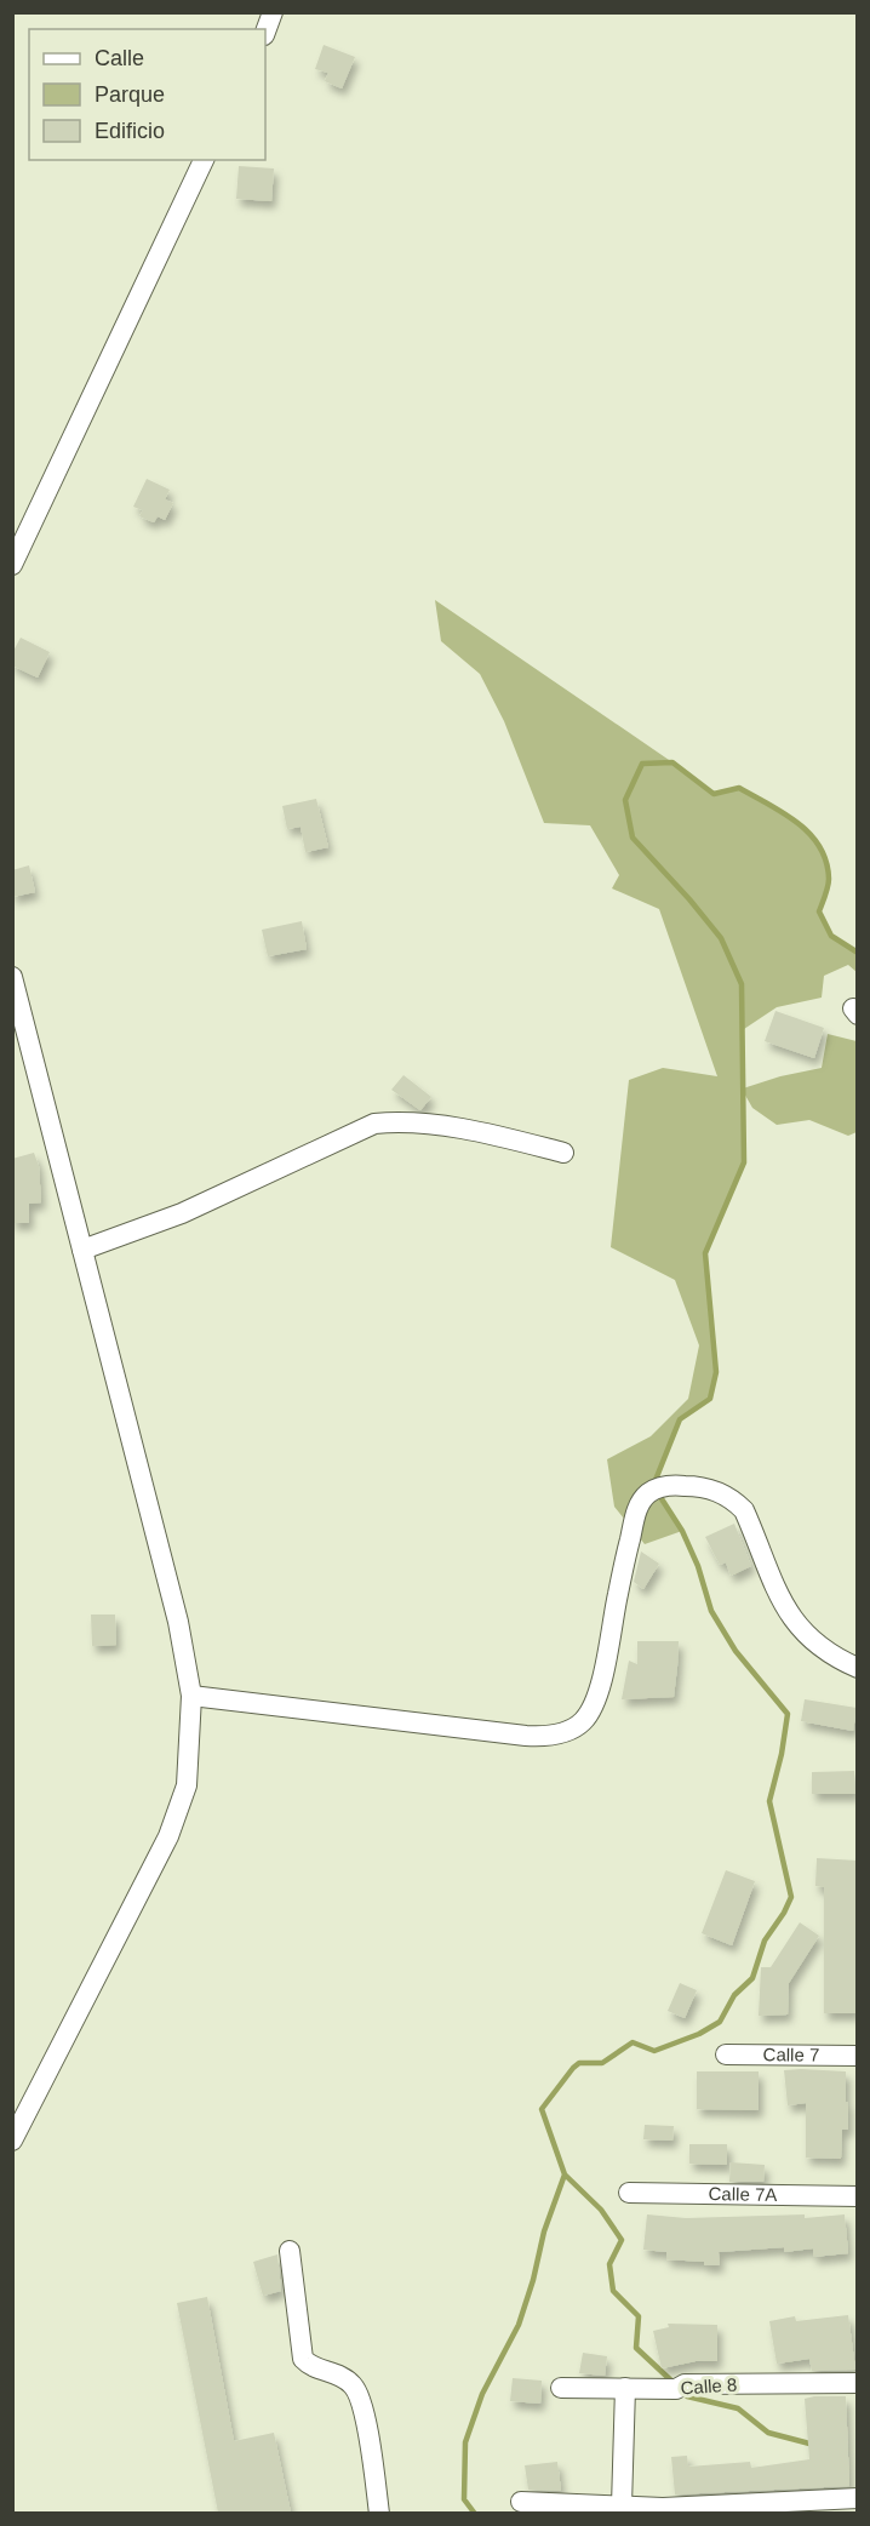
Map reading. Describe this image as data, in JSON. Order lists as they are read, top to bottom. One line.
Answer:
{"streets":{"street":["Calle 7","Calle 7A","Calle 8"]},"legend":["Calle","Parque","Edificio"]}
